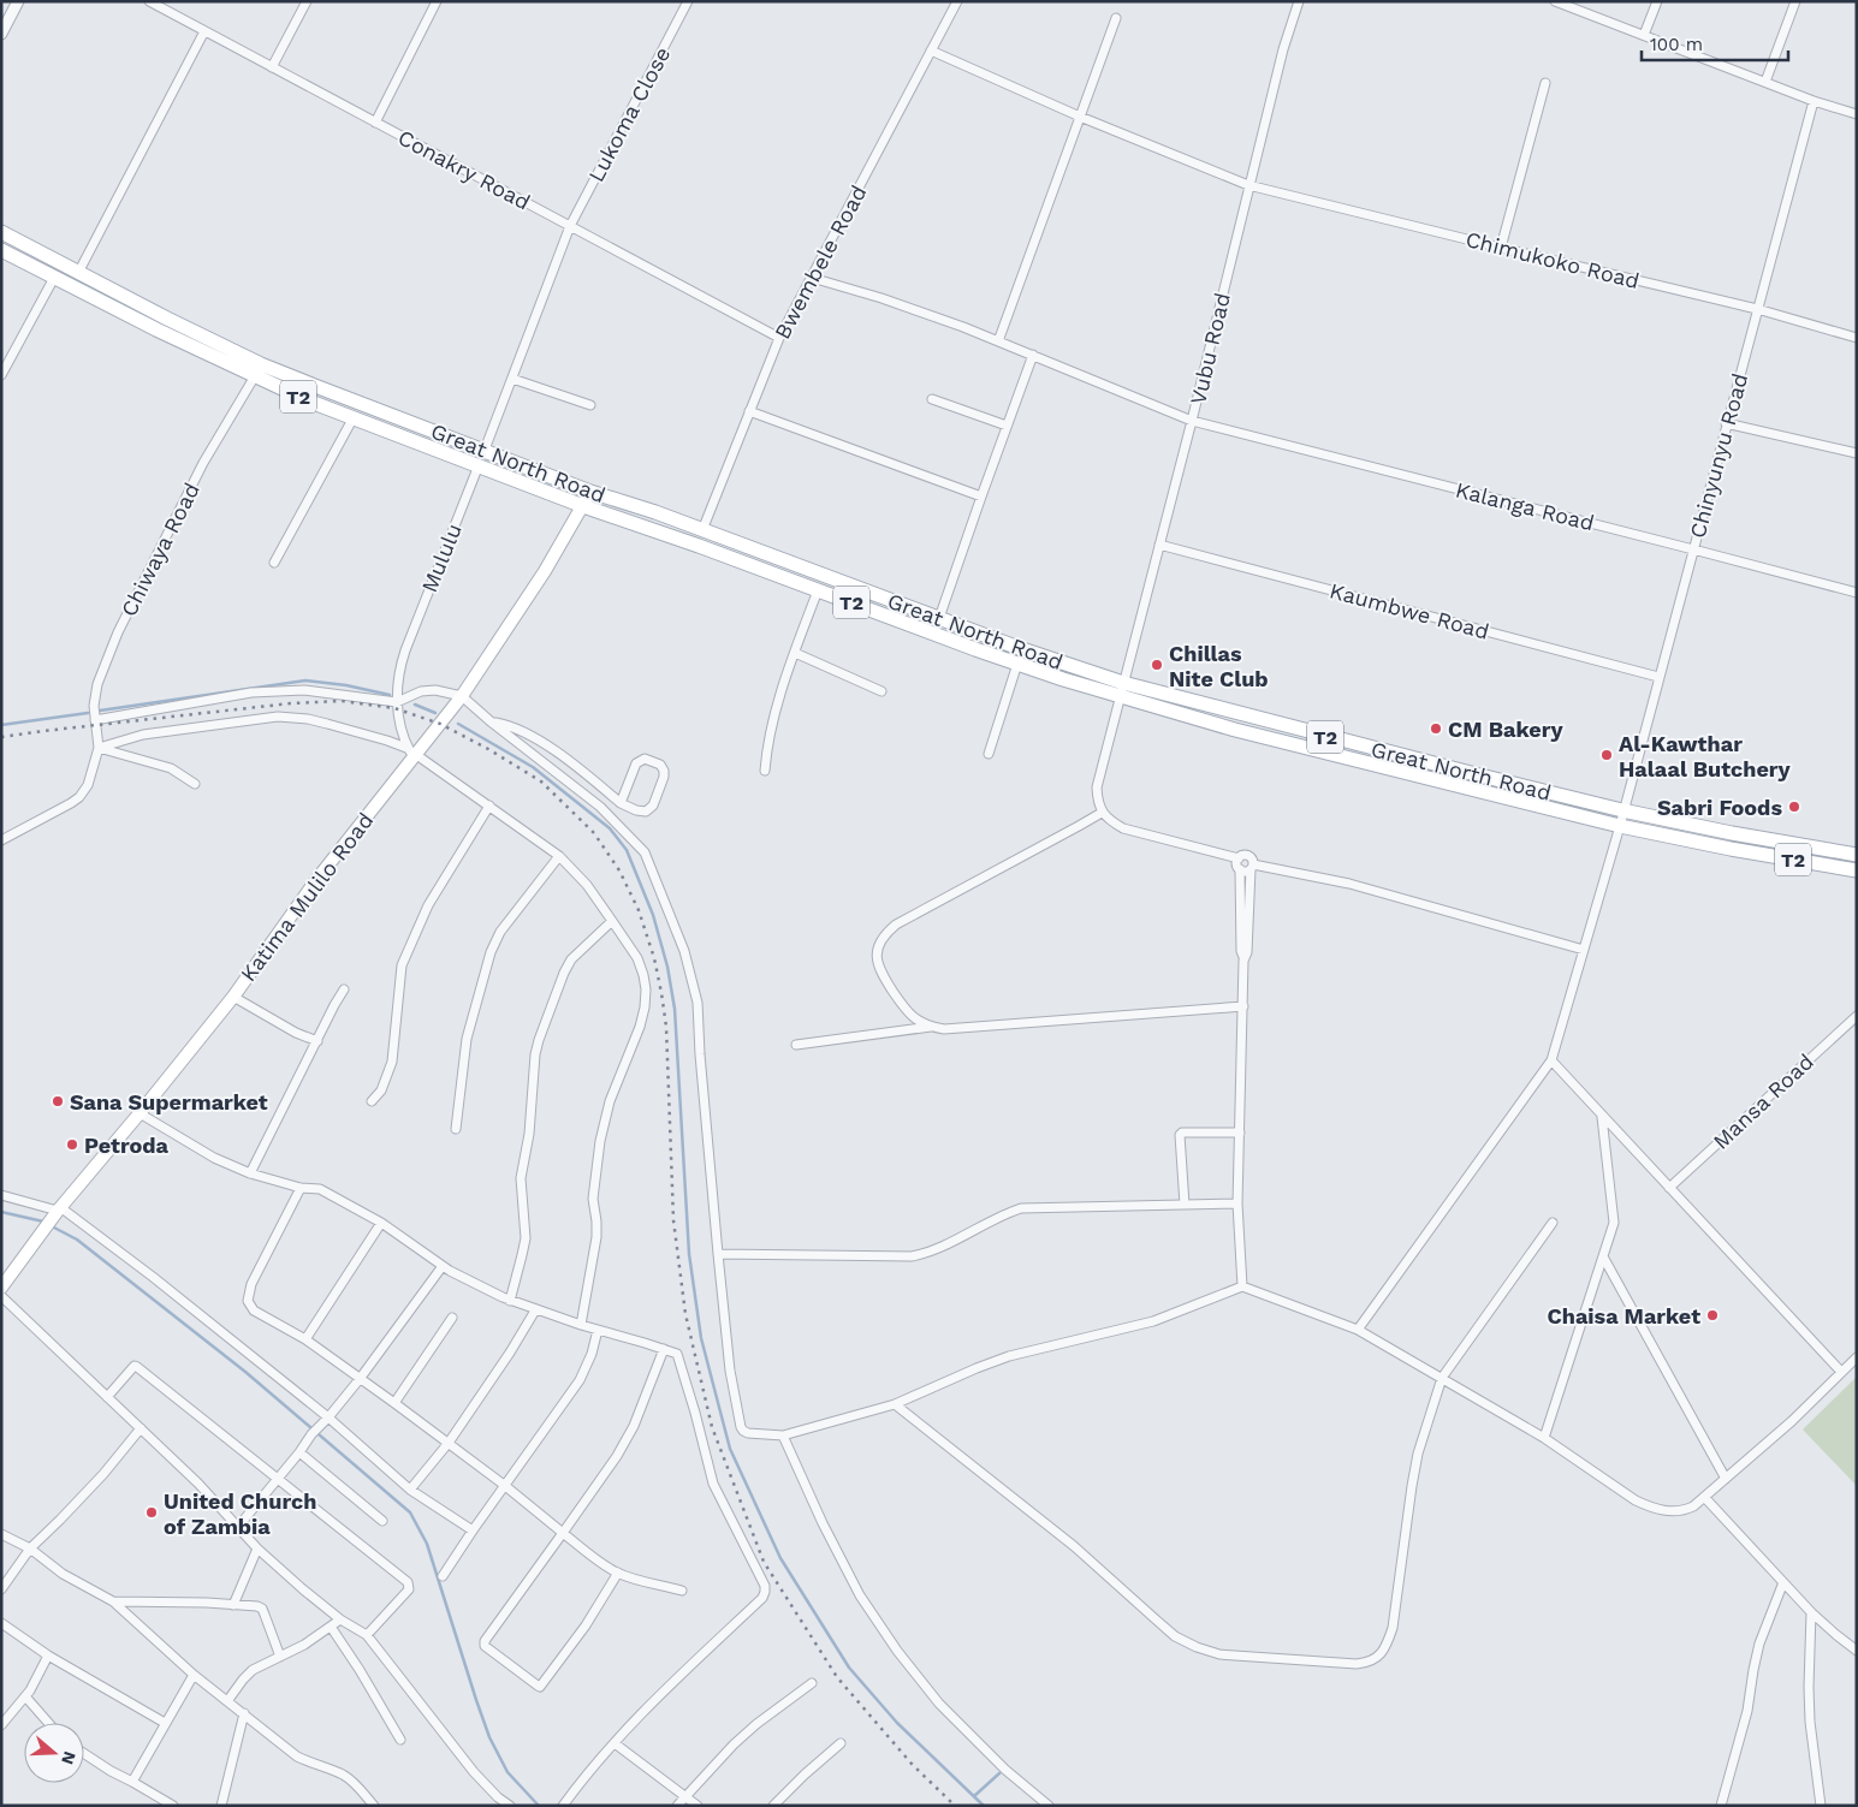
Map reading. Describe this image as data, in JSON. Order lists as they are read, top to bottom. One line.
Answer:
{"streets":{"main road":["T2","Great North Road","Katima Mulilo Road"],"street":["Lukoma Close","Conakry Road","Chimukoko Road","Bwembele Road","Vubu Road","Chinyunyu Road","Kalanga Road","Chiwaya Road","Mululu","Kaumbwe Road","Mansa Road"]},"crossings":[["Lukoma Close","Conakry Road"],["Lukoma Close","Great North Road"],["Conakry Road","Bwembele Road"],["Chimukoko Road","Bwembele Road"],["Chimukoko Road","Vubu Road"],["Chimukoko Road","Chinyunyu Road"],["Bwembele Road","Great North Road"],["Bwembele Road","Kalanga Road"],["Vubu Road","Great North Road"],["Vubu Road","Kalanga Road"],["Vubu Road","Kaumbwe Road"],["Chinyunyu Road","Great North Road"],["Chinyunyu Road","Kalanga Road"],["Chinyunyu Road","Kaumbwe Road"],["Great North Road","Chiwaya Road"],["Great North Road","Mululu"],["Great North Road","Katima Mulilo Road"],["Mululu","Katima Mulilo Road"]],"places":["Chillas Nite Club","CM Bakery","Al-Kawthar Halaal Butchery","Sabri Foods","Sana Supermarket","Petroda","Chaisa Market","United Church of Zambia"],"scale_bar":"100 m","north":"right"}
